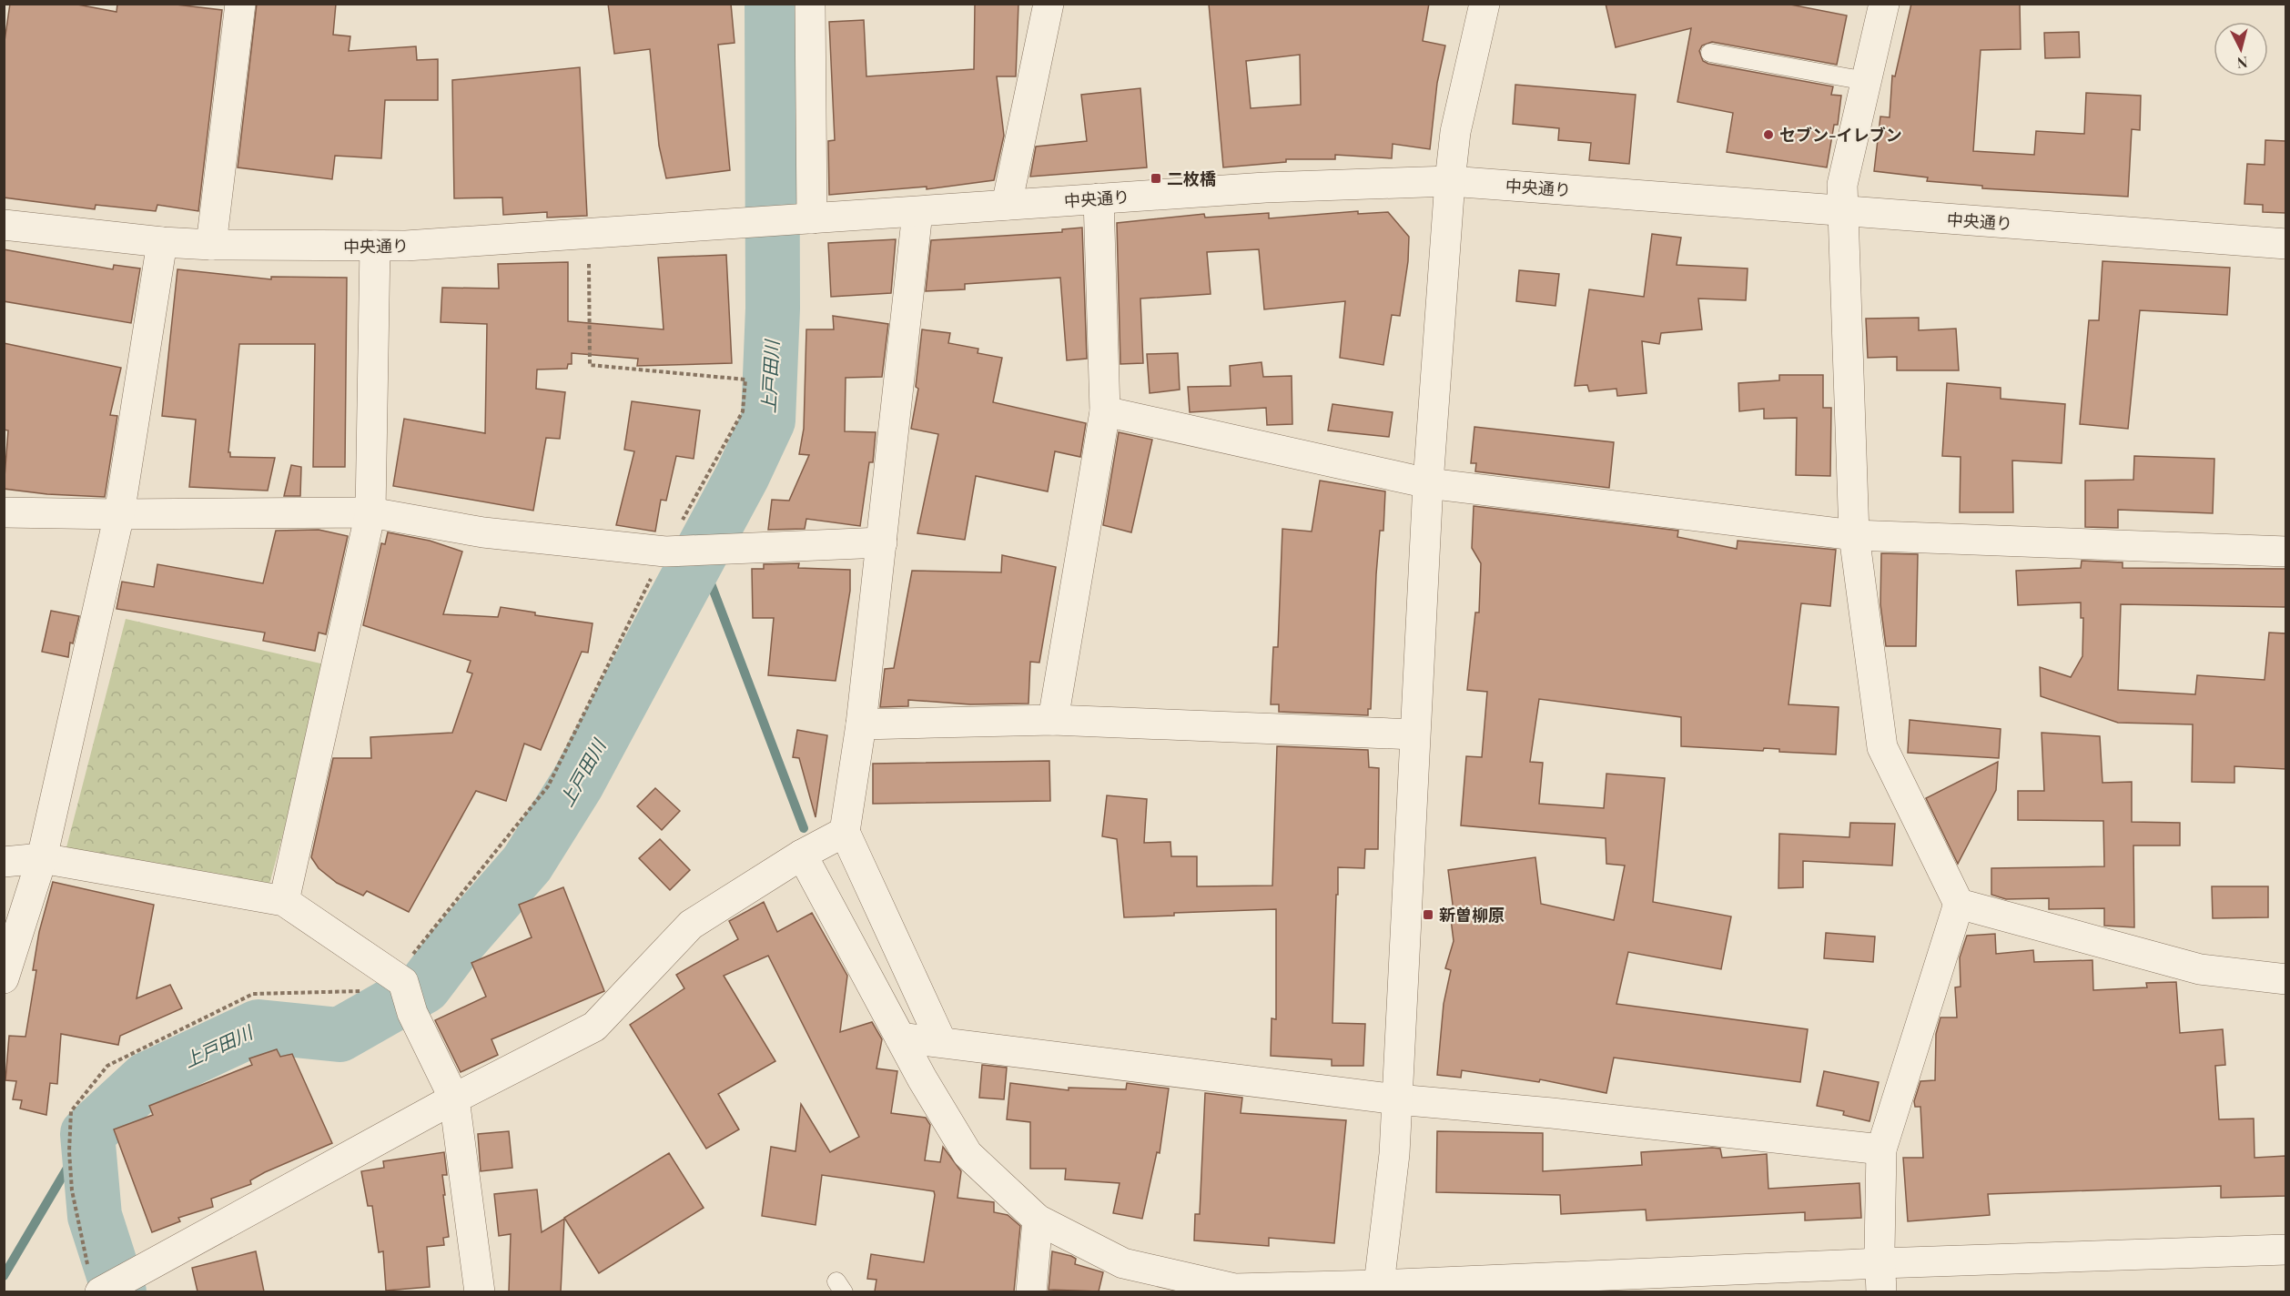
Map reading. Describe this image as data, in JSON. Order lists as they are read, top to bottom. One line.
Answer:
{"streets":{"street":["中央通り"]},"water":["上戸田川"],"places":{"other":["セブン-イレブン"],"transit":["二枚橋","新曽柳原"]},"north":"bottom"}
